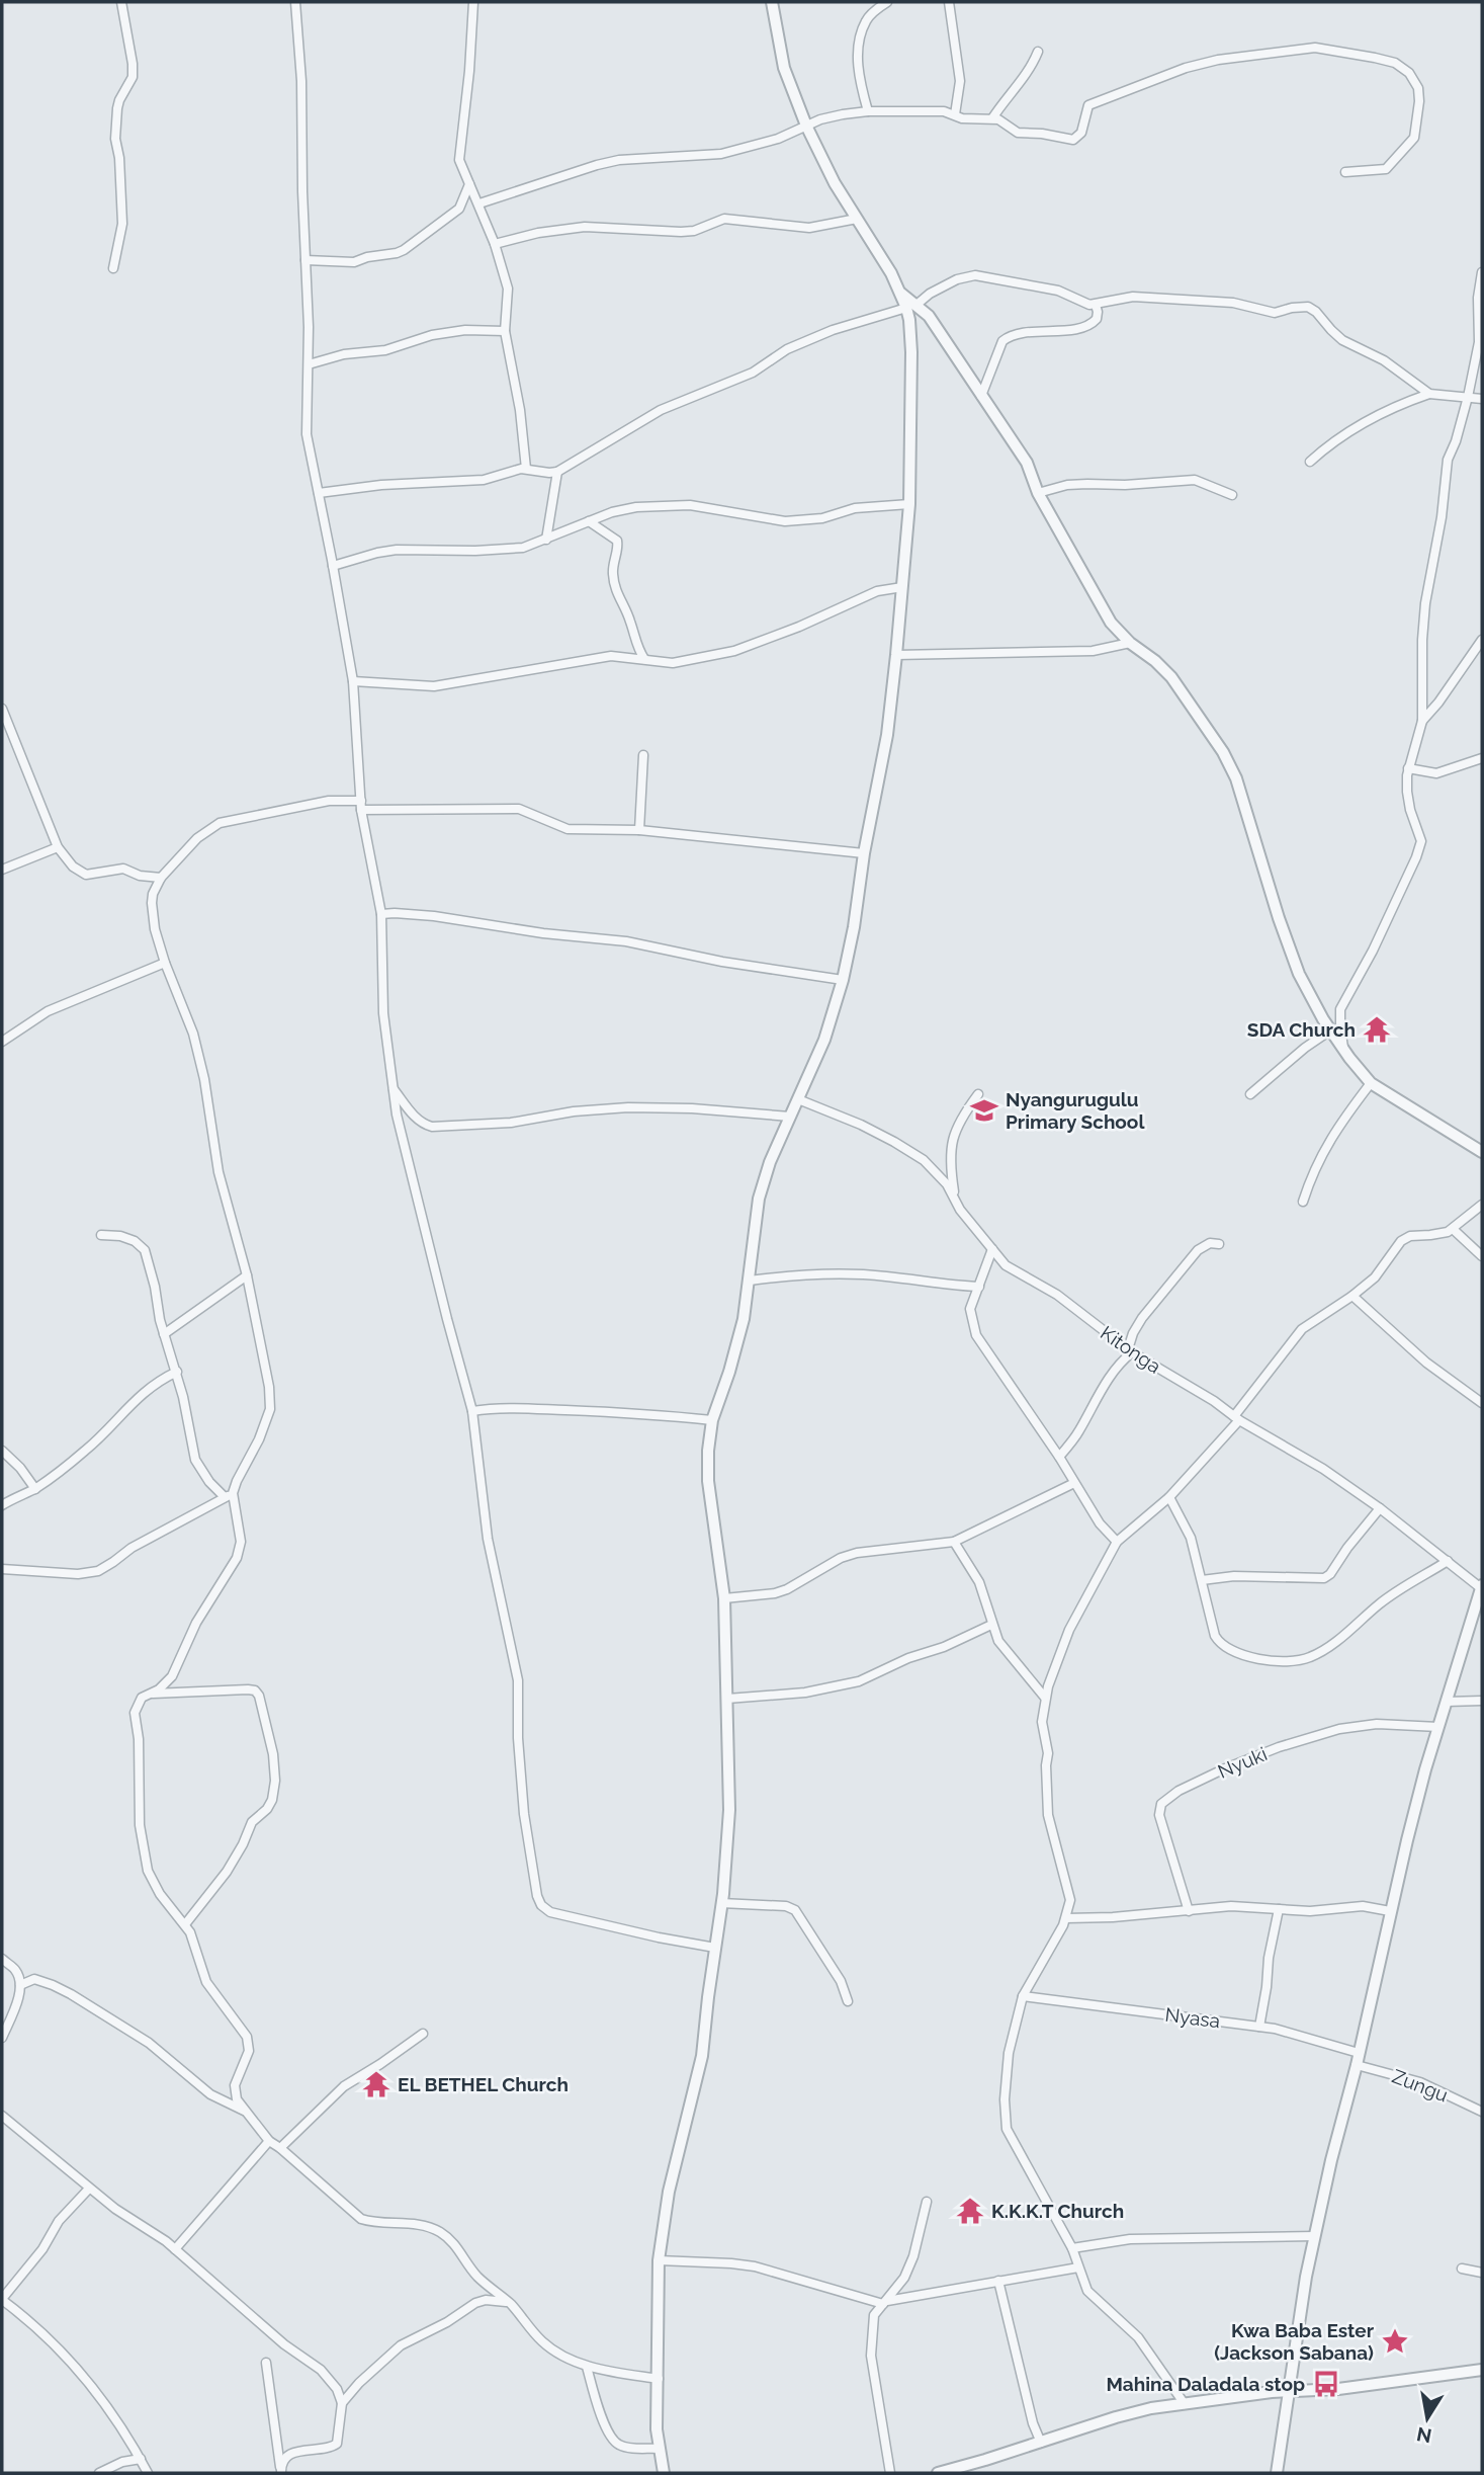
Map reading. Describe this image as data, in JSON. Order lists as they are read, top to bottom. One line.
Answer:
{"streets":{"street":["Kitonga","Nyuki","Nyasa","Zungu"]},"places":{"temple":["SDA Church","EL BETHEL Church","K.K.K.T Church"],"school or university":["Nyangurugulu Primary School"],"place":["Kwa Baba Ester (Jackson Sabana)"],"bus stop":["Mahina Daladala stop"]},"north":"bottom"}
